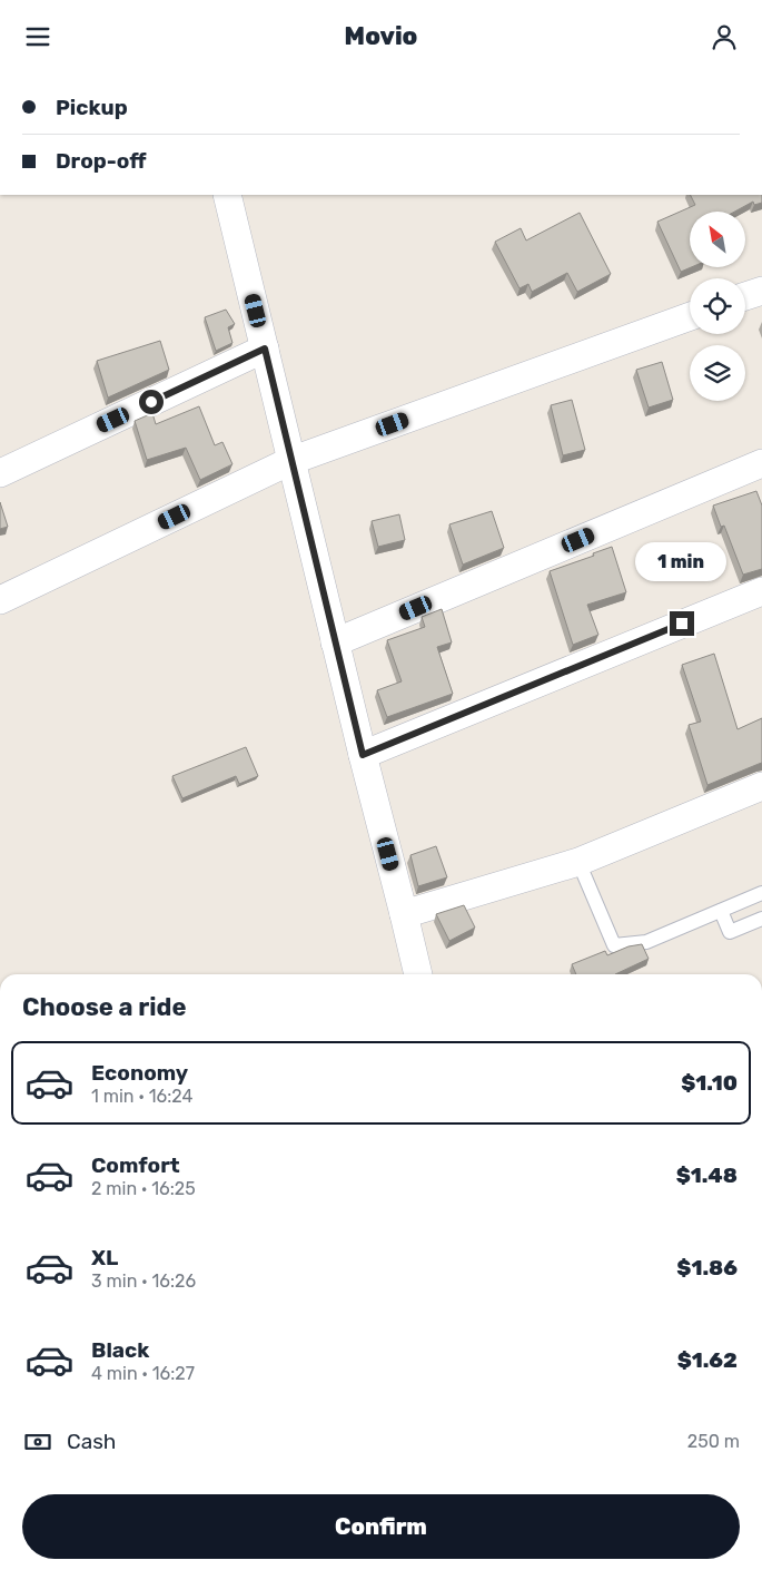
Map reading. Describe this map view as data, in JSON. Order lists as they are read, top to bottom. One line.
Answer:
{"north":"top left","page":{"header":"Movio","banner":["Pickup","Drop-off"],"bubble":"1 min","heading":"Choose a ride","list":[{"name":"Economy","note":"1 min · 16:24","value":"$1.10"},{"name":"Comfort","note":"2 min · 16:25","value":"$1.48"},{"name":"XL","note":"3 min · 16:26","value":"$1.86"},{"name":"Black","note":"4 min · 16:27","value":"$1.62"}],"pay":["Cash","250 m"],"buttons":"Confirm"}}
